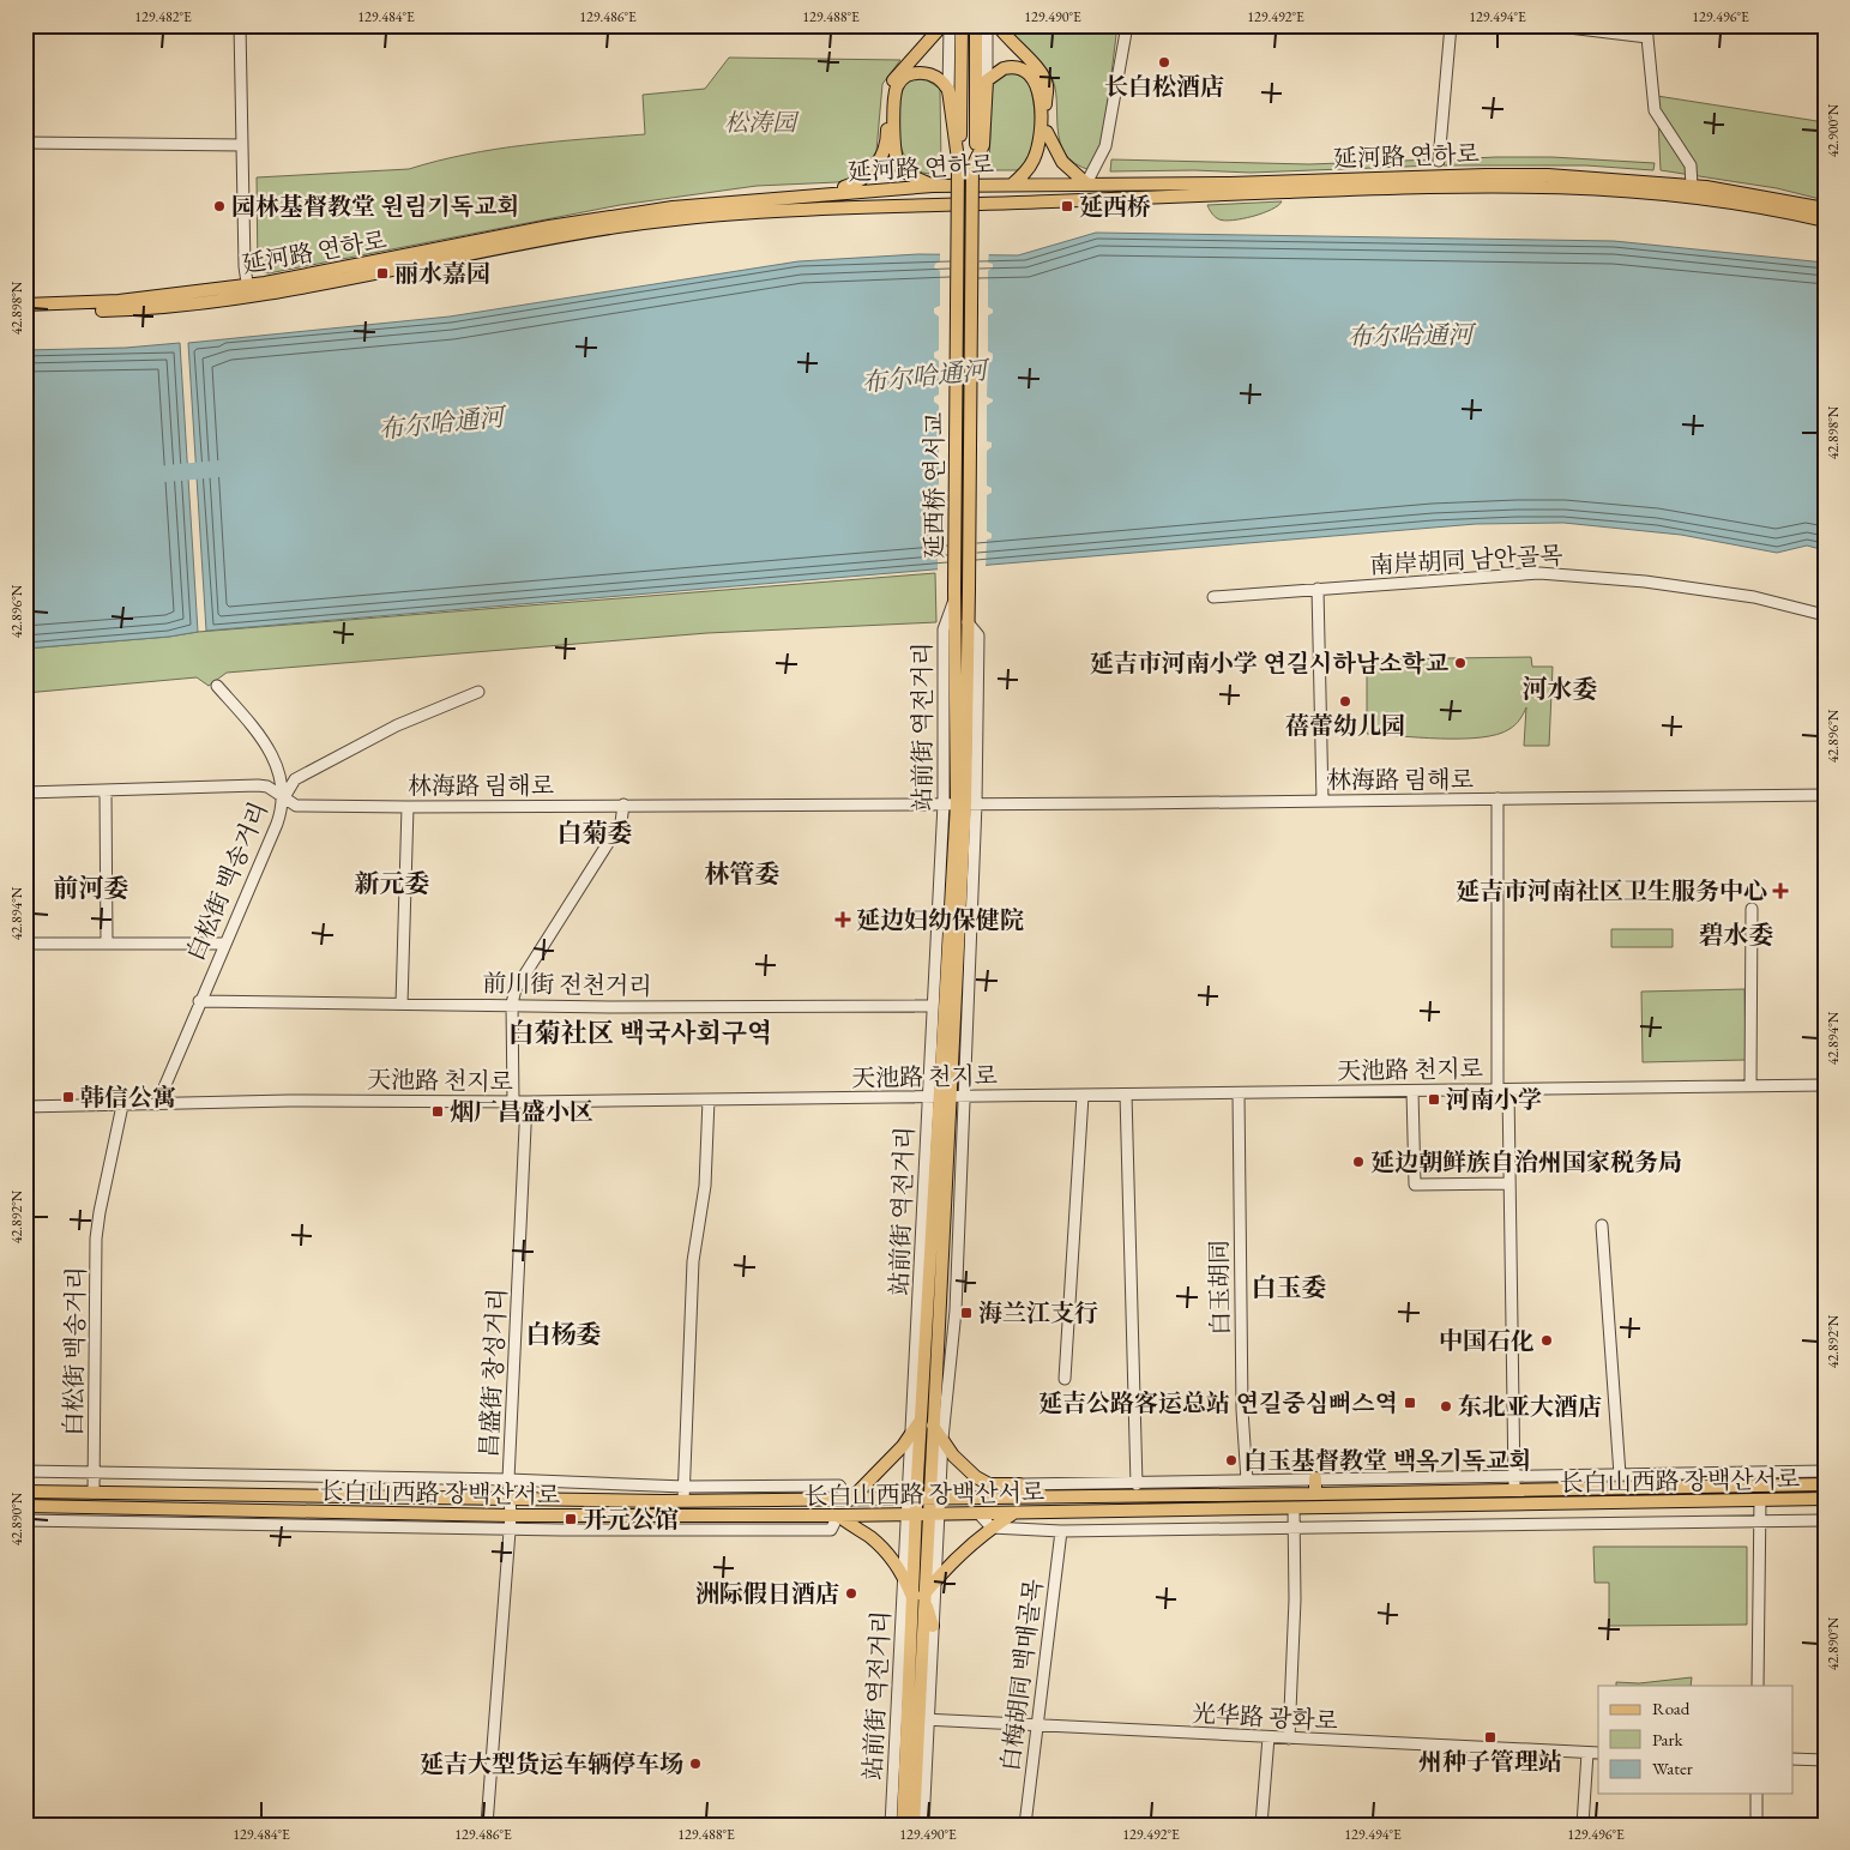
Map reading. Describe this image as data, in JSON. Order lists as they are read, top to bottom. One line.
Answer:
{"streets":{"main road":["延河路 연하로","延西桥 연서교","站前街 역전거리","长白山西路 장백산서로"],"street":["南岸胡同 남안골목","林海路 림해로","白松街 백송거리","前川街 전천거리","天池路 천지로","白玉胡同","昌盛街 창성거리","白梅胡同 백매골목","光华路 광화로"]},"crossings":[["延西桥 연서교","站前街 역전거리"],["站前街 역전거리","林海路 림해로"],["站前街 역전거리","前川街 전천거리"],["站前街 역전거리","天池路 천지로"],["站前街 역전거리","长白山西路 장백산서로"],["站前街 역전거리","光华路 광화로"],["林海路 림해로","白松街 백송거리"],["白松街 백송거리","前川街 전천거리"],["白松街 백송거리","天池路 천지로"],["白松街 백송거리","长白山西路 장백산서로"],["天池路 천지로","白玉胡同"],["天池路 천지로","昌盛街 창성거리"],["昌盛街 창성거리","长白山西路 장백산서로"],["白梅胡同 백매골목","光华路 광화로"]],"districts":["河水委","白菊委","林管委","新元委","前河委","碧水委","白菊社区 백국사회구역","白玉委","白杨委"],"water":["布尔哈通河"],"parks":["松涛园"],"places":{"other":["长白松酒店","园林基督教堂 원림기독교회","延吉市河南小学 연길시하남소학교","蓓蕾幼儿园","延边朝鲜族自治州国家税务局","中国石化","东北亚大酒店","白玉基督教堂 백옥기독교회","洲际假日酒店","延吉大型货运车辆停车场"],"transit":["延西桥","丽水嘉园","韩信公寓","河南小学","烟厂昌盛小区","海兰江支行","延吉公路客运总站 연길중심뻐스역","开元公馆","州种子管理站"],"health":["延吉市河南社区卫生服务中心","延边妇幼保健院"]},"legend":["Road","Park","Water"],"coordinates":["129.482°E","129.484°E","129.486°E","129.488°E","129.490°E","129.492°E","129.494°E","129.496°E","42.900°N","42.898°N","42.896°N","42.894°N","42.892°N","42.890°N"]}
